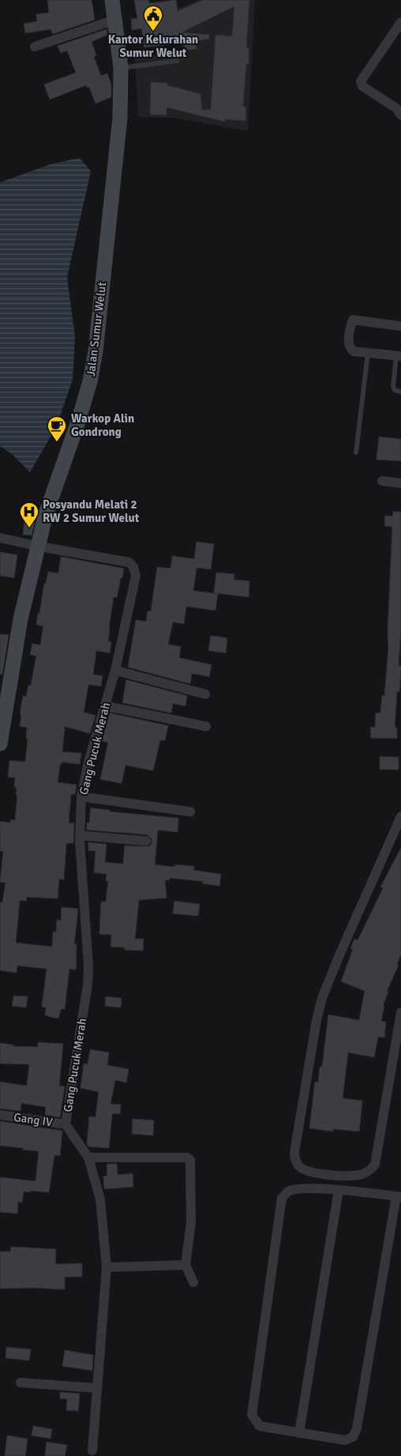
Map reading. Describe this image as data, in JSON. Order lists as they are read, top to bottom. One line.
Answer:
{"streets":{"street":["Jalan Sumur Welut","Gang Pucuk Merah","Gang IV"]},"crossings":[["Jalan Sumur Welut","Gang Pucuk Merah"],["Gang Pucuk Merah","Gang IV"]],"places":{"public building":["Kantor Kelurahan Sumur Welut"],"cafe":["Warkop Alin Gondrong"],"hospital":["Posyandu Melati 2 RW 2 Sumur Welut"]}}
